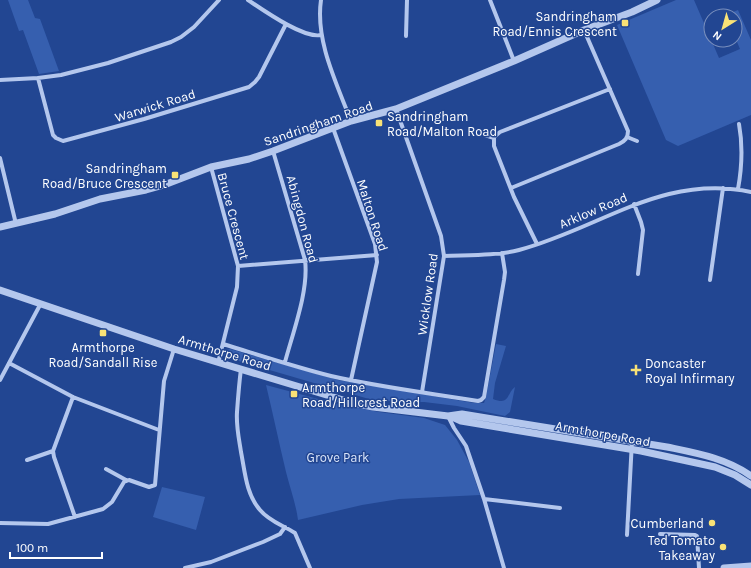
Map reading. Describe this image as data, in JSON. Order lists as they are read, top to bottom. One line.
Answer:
{"streets":{"street":["Warwick Road","Sandringham Road","Arklow Road","Malton Road","Bruce Crescent","Abingdon Road","Wicklow Road","Armthorpe Road"]},"crossings":[["Sandringham Road","Malton Road"],["Sandringham Road","Bruce Crescent"],["Sandringham Road","Abingdon Road"],["Sandringham Road","Wicklow Road"],["Arklow Road","Wicklow Road"],["Arklow Road","Armthorpe Road"],["Malton Road","Armthorpe Road"],["Bruce Crescent","Armthorpe Road"],["Abingdon Road","Armthorpe Road"],["Wicklow Road","Armthorpe Road"]],"parks":["Grove Park"],"places":{"transit":["Sandringham Road/Ennis Crescent","Sandringham Road/Malton Road","Sandringham Road/Bruce Crescent","Armthorpe Road/Sandall Rise","Armthorpe Road/Hillcrest Road"],"health":["Doncaster Royal Infirmary"],"other":["Cumberland","Ted Tomato Takeaway"]},"scale_bar":"100 m","north":"bottom left"}
